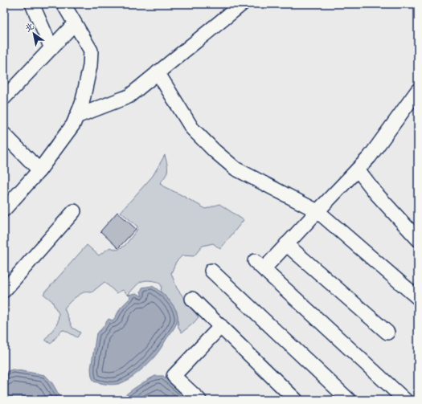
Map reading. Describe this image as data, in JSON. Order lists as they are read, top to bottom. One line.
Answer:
{"north":"top left"}
